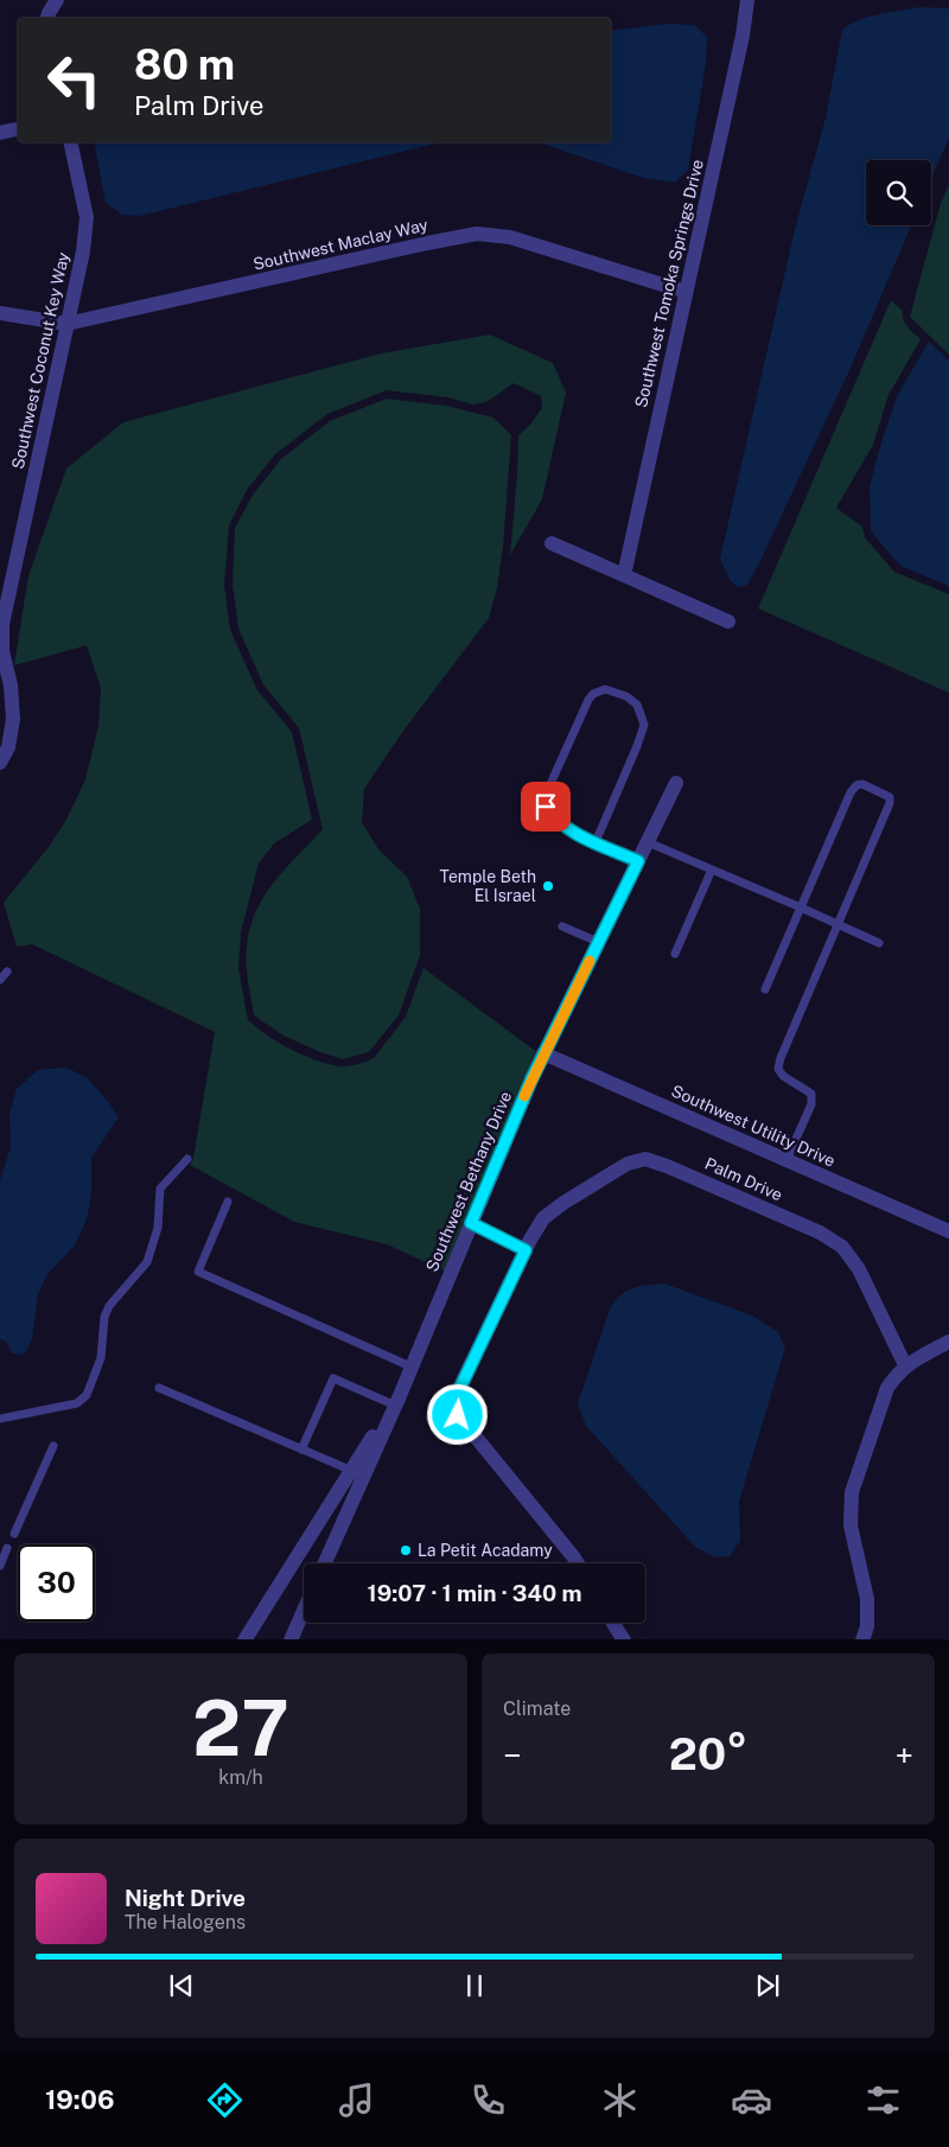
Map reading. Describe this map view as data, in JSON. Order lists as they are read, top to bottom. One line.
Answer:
{"streets":{"street":["Southwest Maclay Way","Southwest Tomoka Springs Drive","Southwest Coconut Key Way","Southwest Utility Drive","Palm Drive","Southwest Bethany Drive"]},"crossings":[["Southwest Maclay Way","Southwest Tomoka Springs Drive"],["Southwest Maclay Way","Southwest Coconut Key Way"],["Southwest Utility Drive","Southwest Bethany Drive"]],"places":["Temple Beth El Israel","La Petit Acadamy"],"page":{"turn":["80 m","Palm Drive"],"limit":"30","trip":"19:07 · 1 min · 340 m","tile":[["27","km/h"],"Climate"],"heat":["−","20°","+"],"song":["Night Drive","The Halogens"],"tabs":"19:06"}}
